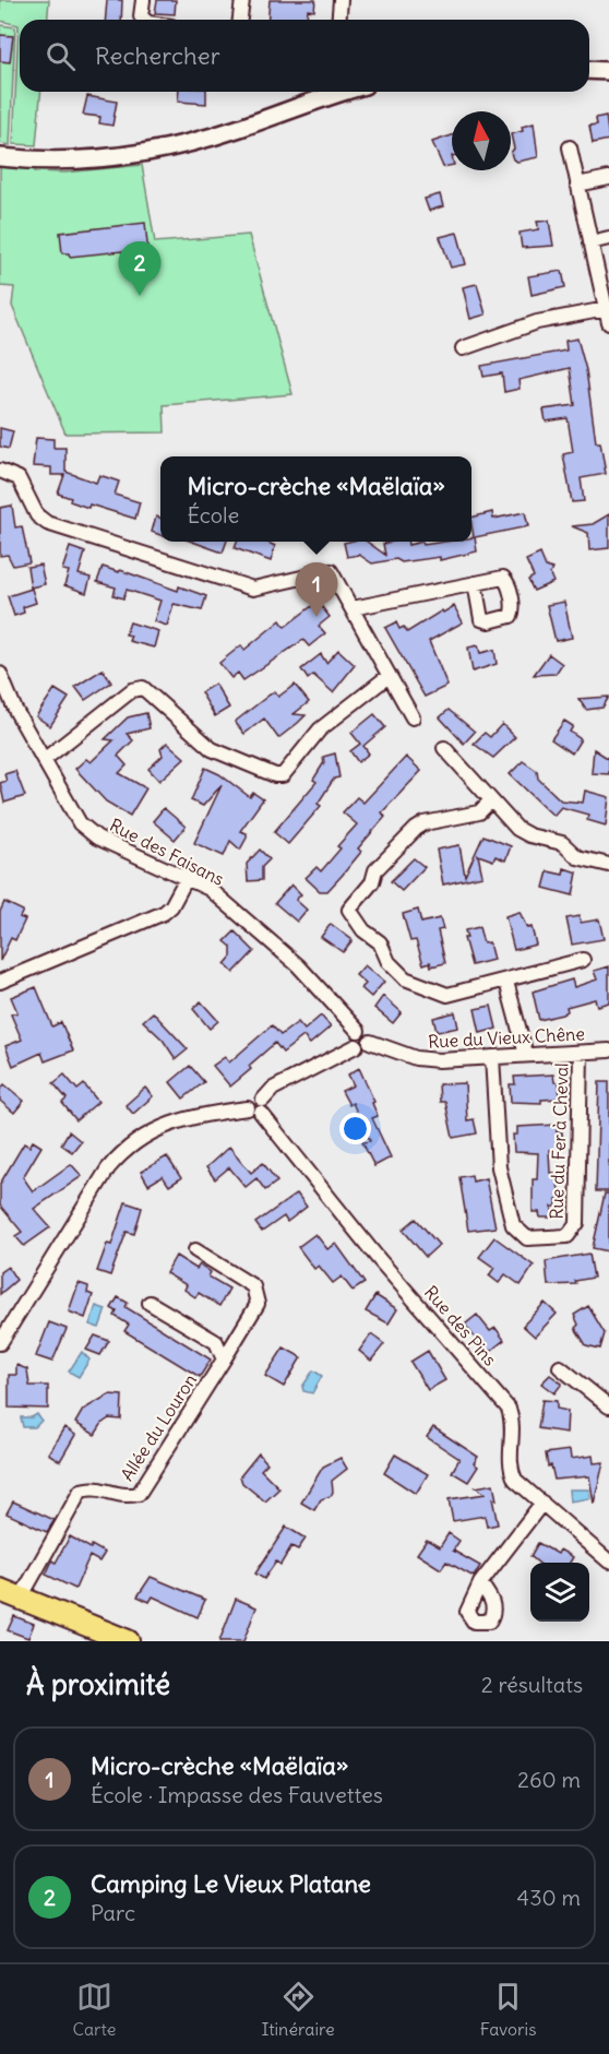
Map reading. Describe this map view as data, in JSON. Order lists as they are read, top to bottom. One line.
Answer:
{"streets":{"street":["Rue des Faisans","Rue du Vieux Chêne","Rue du Fer à Cheval","Rue des Pins","Allée du Louron"]},"crossings":[["Rue des Faisans","Rue du Vieux Chêne"],["Rue du Vieux Chêne","Rue du Fer à Cheval"]],"north":"top","page":{"search":"Rechercher","pins":["2","1"],"popup":["Micro-crèche «Maëlaïa»","École"],"heading":["À proximité","2 résultats"],"list":[{"mark":"1","name":"Micro-crèche «Maëlaïa»","note":"École · Impasse des Fauvettes","value":"260 m"},{"mark":"2","name":"Camping Le Vieux Platane","note":"Parc","value":"430 m"}],"nav":["Carte","Itinéraire","Favoris"]}}
